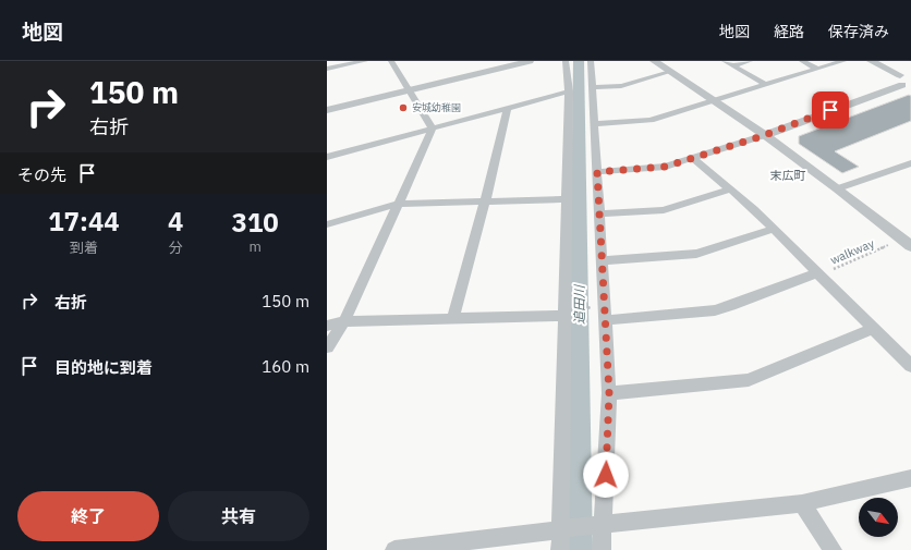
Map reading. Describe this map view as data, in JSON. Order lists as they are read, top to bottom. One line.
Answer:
{"streets":{"path":["walkway"]},"districts":["末広町"],"water":["追田川"],"places":["安城幼稚園"],"north":"bottom right","page":{"header":"地図","nav":["地図","経路","保存済み"],"turn":["150 m","右折"],"then":"その先","eta":["17:44","到着","4","分","310","m"],"list":[{"name":"右折","value":"150 m"},{"name":"目的地に到着","value":"160 m"}],"buttons":["終了","共有"]}}
